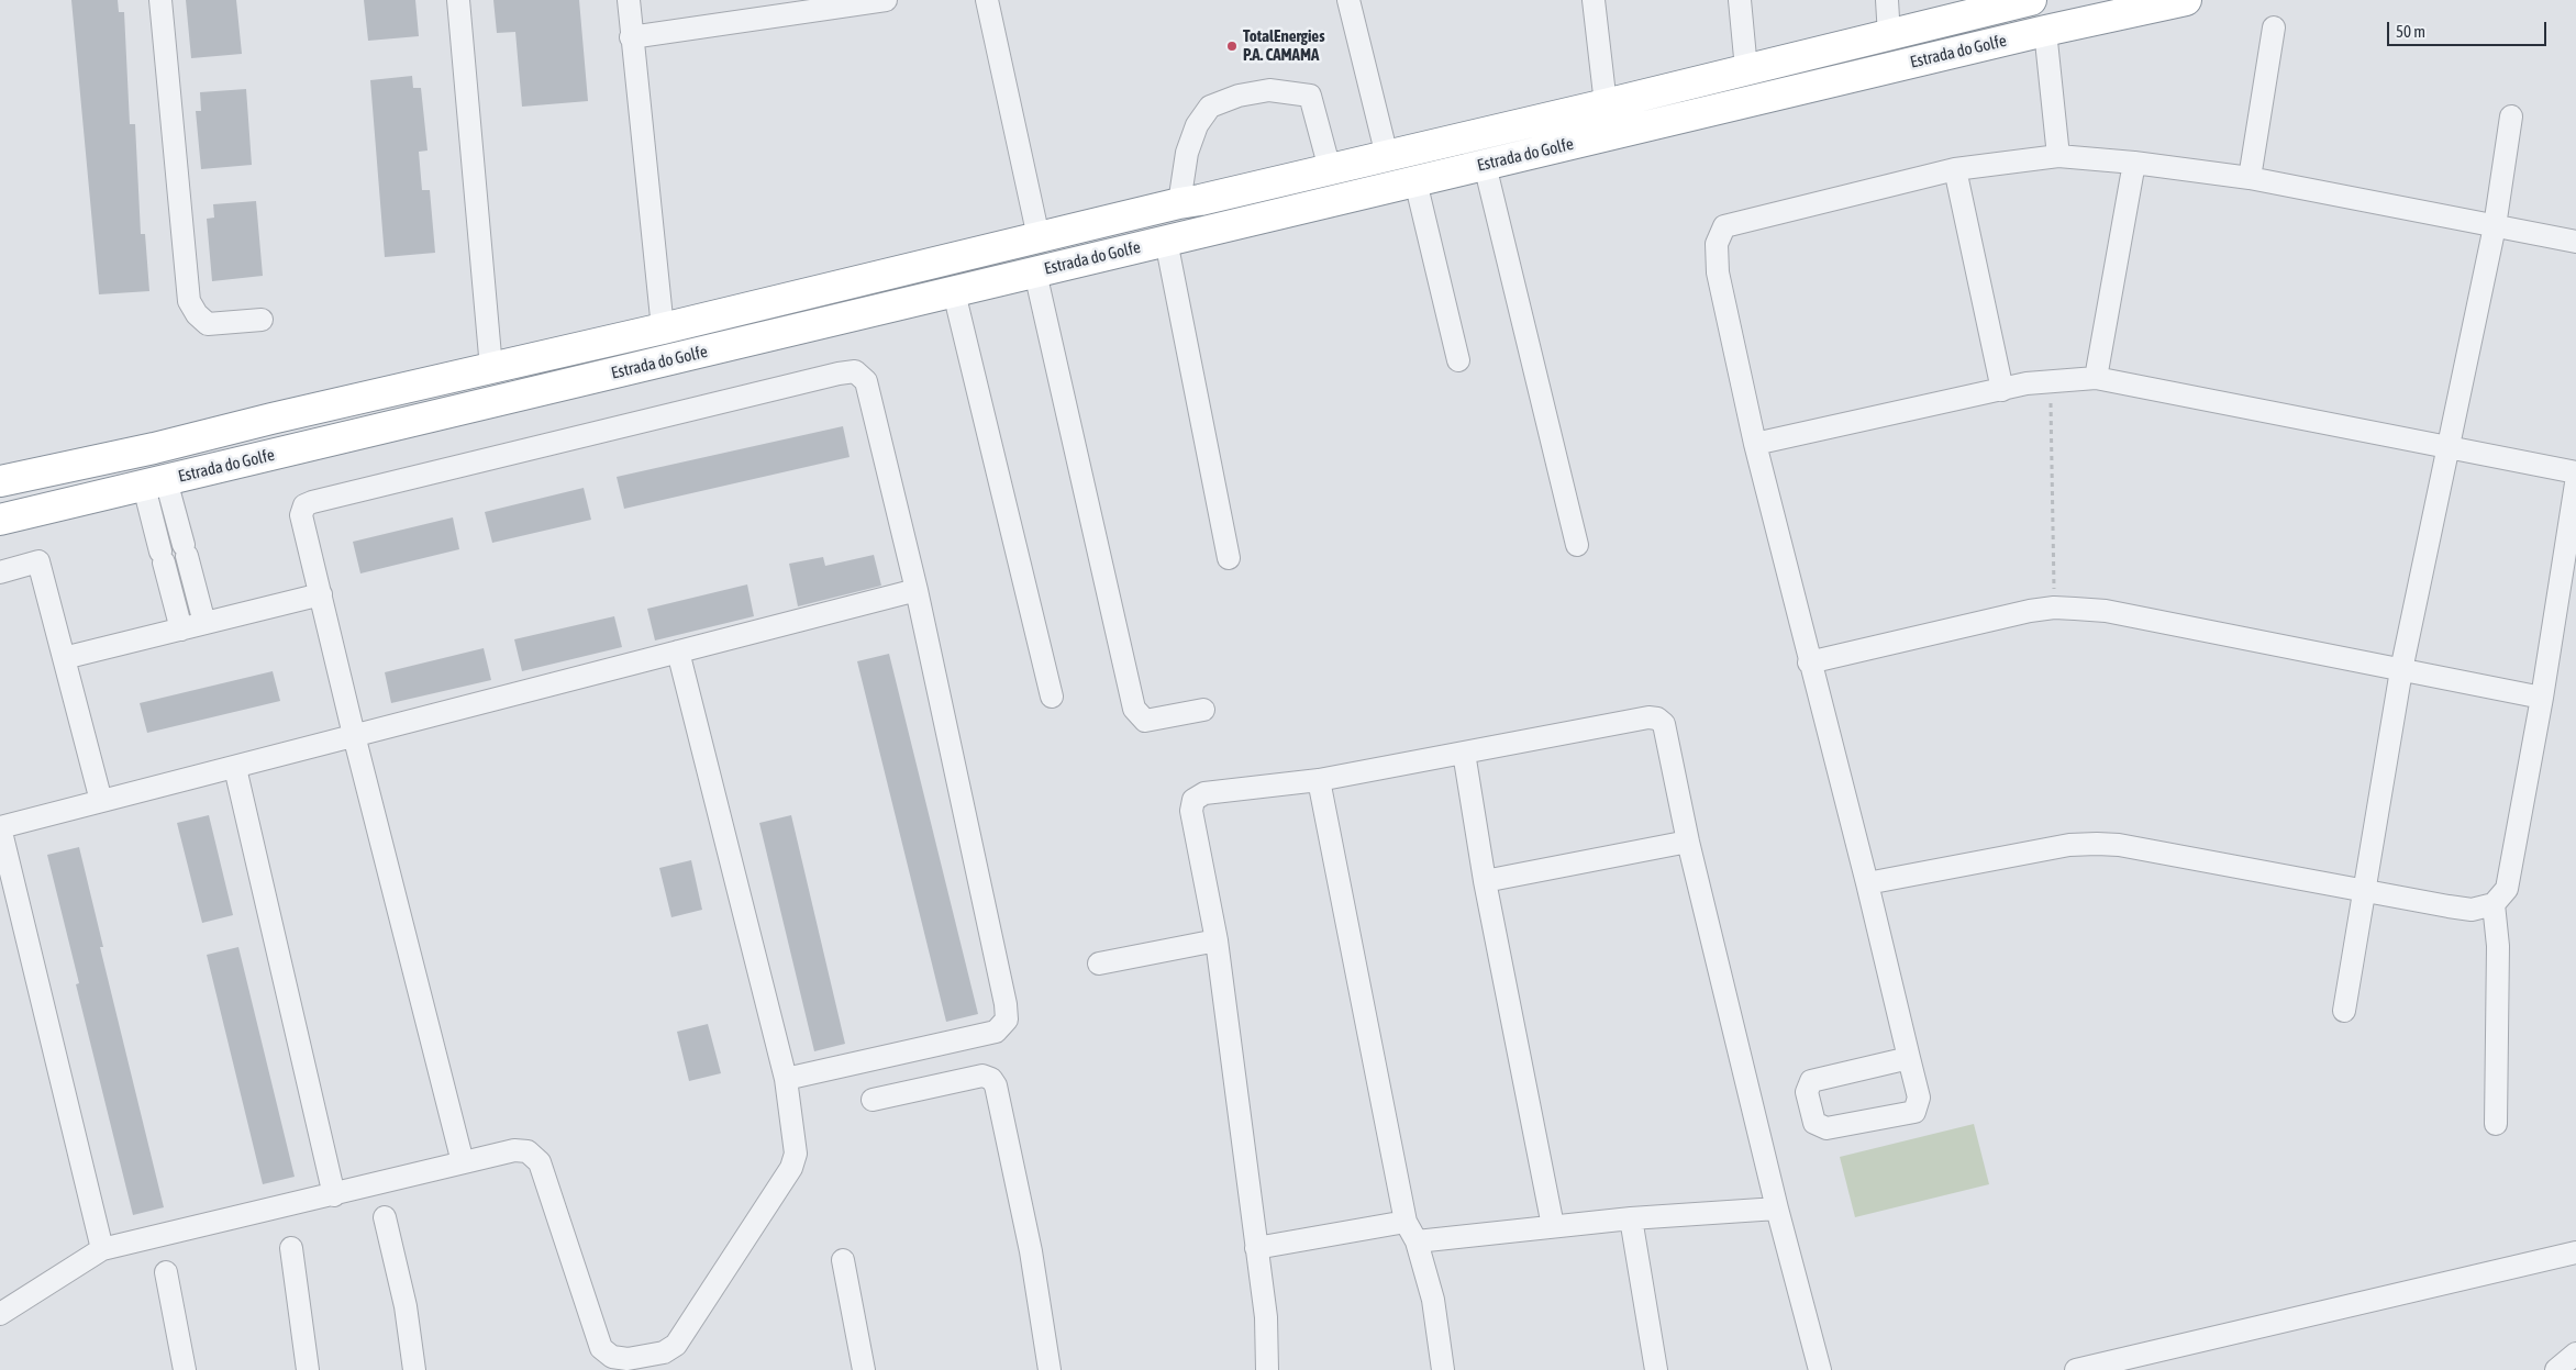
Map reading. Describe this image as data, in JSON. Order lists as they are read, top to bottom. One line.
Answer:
{"streets":{"highway":["Estrada do Golfe"]},"places":["TotalEnergies P.A. CAMAMA"],"scale_bar":"50 m"}
